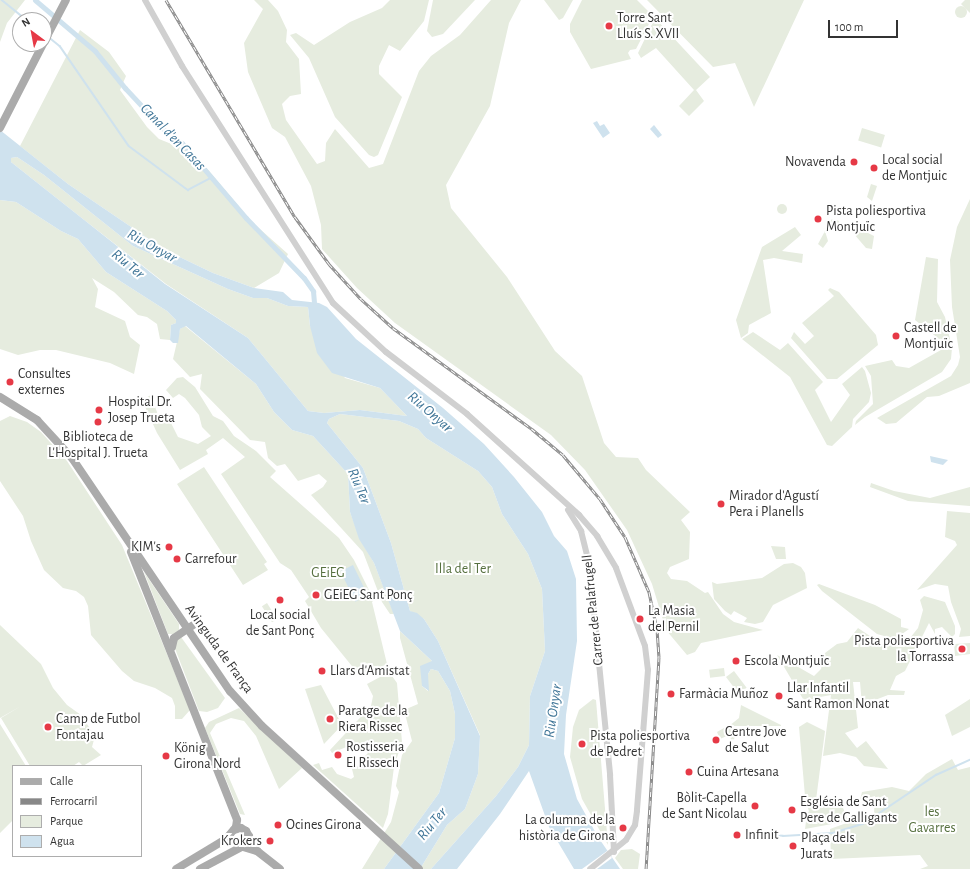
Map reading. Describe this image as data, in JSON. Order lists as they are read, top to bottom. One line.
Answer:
{"streets":{"main road":["Avinguda de França"],"street":["Carrer de Palafrugell"]},"water":["Canal d'en Casas","Riu Onyar","Riu Ter"],"parks":["Illa del Ter","GEiEG","les Gavarres"],"places":["Torre Sant Lluís S. XVII","Novavenda","Local social de Montjuic","Pista poliesportiva Montjuïc","Castell de Montjuïc","Consultes externes","Hospital Dr. Josep Trueta","Biblioteca de L'Hospital J. Trueta","Mirador d'Agustí Pera i Planells","KIM's","Carrefour","GEiEG Sant Ponç","Local social de Sant Ponç","La Masia del Pernil","Pista poliesportiva la Torrassa","Escola Montjuïc","Llars d'Amistat","Farmàcia Muñoz","Llar Infantil Sant Ramon Nonat","Paratge de la Riera Rissec","Camp de Futbol Fontajau","Centre Jove de Salut","Pista poliesportiva de Pedret","Rostisseria El Rissech","König Girona Nord","Cuina Artesana","Bòlit-Capella de Sant Nicolau","Església de Sant Pere de Galligants","Ocines Girona","La columna de la història de Girona","Infinit","Krokers","Plaça dels Jurats"],"legend":["Calle","Ferrocarril","Parque","Agua"],"scale_bar":"100 m","north":"top left"}
